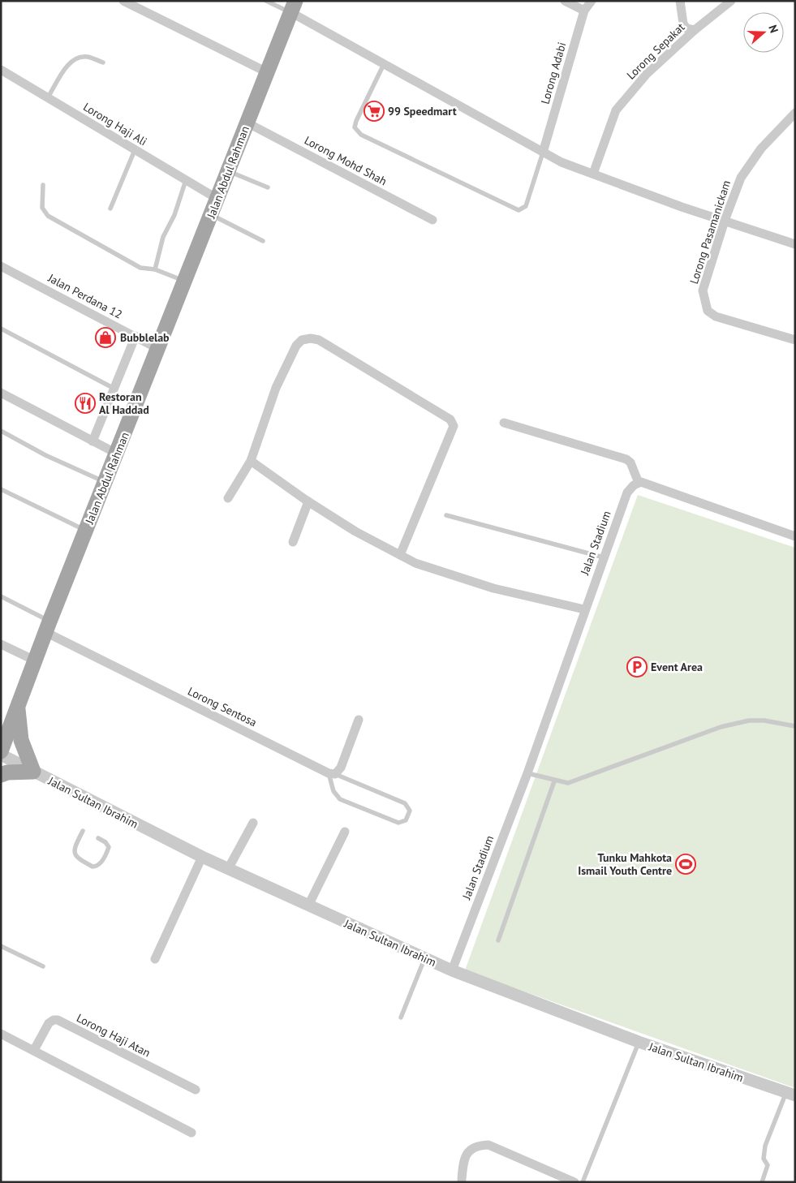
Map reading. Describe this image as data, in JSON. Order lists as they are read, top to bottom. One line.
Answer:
{"streets":{"main road":["Jalan Abdul Rahman"],"street":["Lorong Sepakat","Lorong Adabi","Lorong Haji Ali","Lorong Mohd Shah","Lorong Pasamanickam","Jalan Perdana 12","Jalan Stadium","Lorong Sentosa","Jalan Sultan Ibrahim","Lorong Haji Atan"]},"crossings":[["Lorong Haji Ali","Jalan Abdul Rahman"],["Lorong Mohd Shah","Jalan Abdul Rahman"],["Jalan Abdul Rahman","Jalan Perdana 12"],["Jalan Abdul Rahman","Lorong Sentosa"],["Jalan Stadium","Jalan Sultan Ibrahim"]],"places":{"supermarket":["99 Speedmart"],"shop":["Bubblelab"],"restaurant":["Restoran Al Haddad"],"parking":["Event Area"],"sports":["Tunku Mahkota Ismail Youth Centre"]},"north":"right"}
